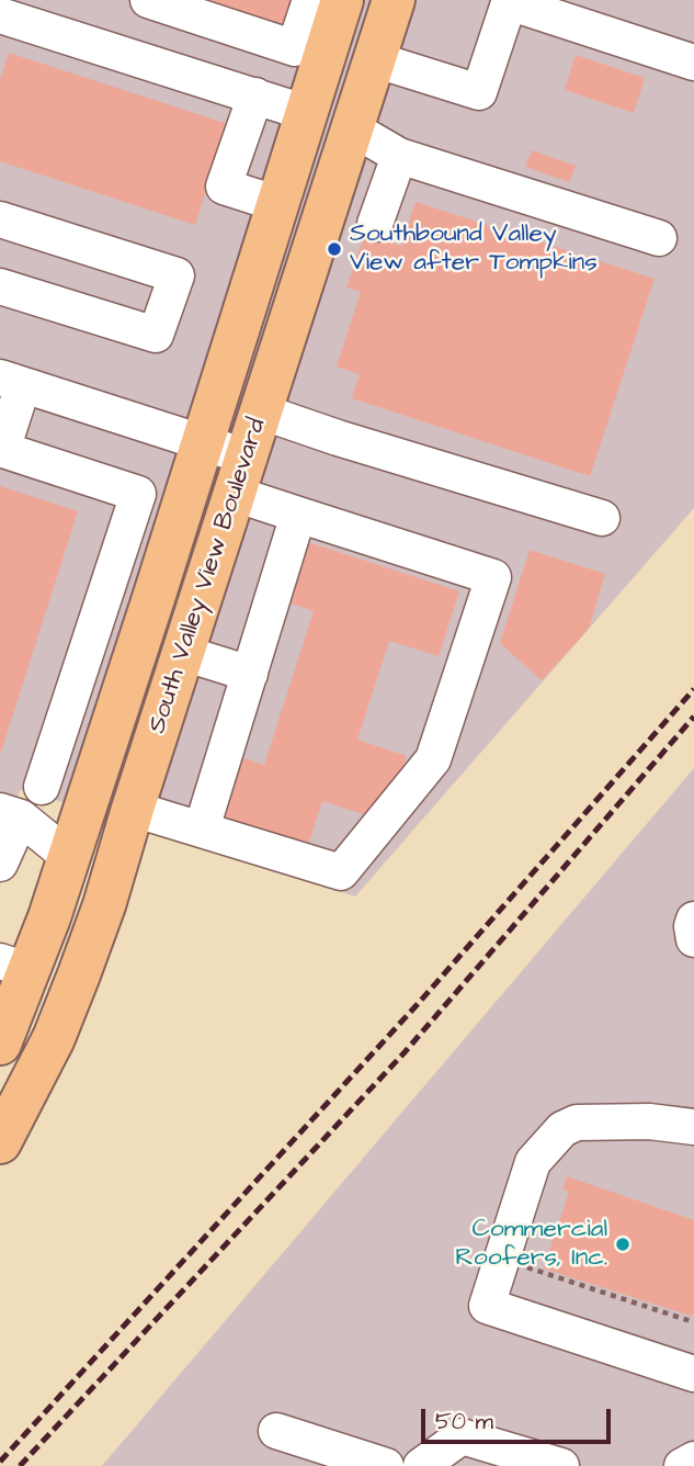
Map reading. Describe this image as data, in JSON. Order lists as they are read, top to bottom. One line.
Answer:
{"streets":{"main road":["South Valley View Boulevard"]},"places":["Southbound Valley View after Tompkins","Commercial Roofers, Inc."],"scale_bar":"50 m"}
